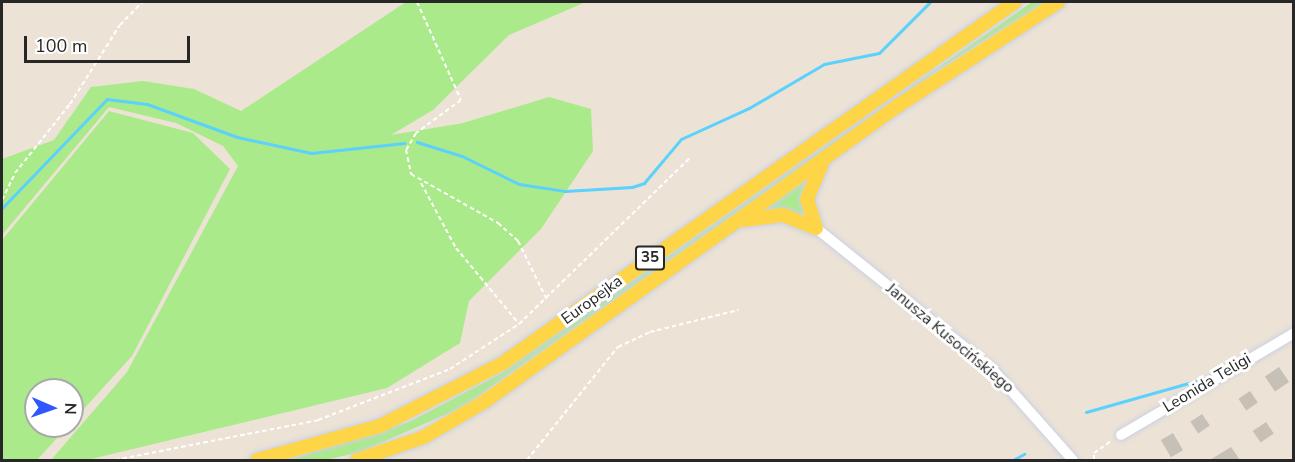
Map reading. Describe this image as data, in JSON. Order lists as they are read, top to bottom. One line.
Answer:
{"streets":{"main road":["35","Europejka"],"street":["Janusza Kusocińskiego","Leonida Teligi"]},"scale_bar":"100 m","north":"right"}
